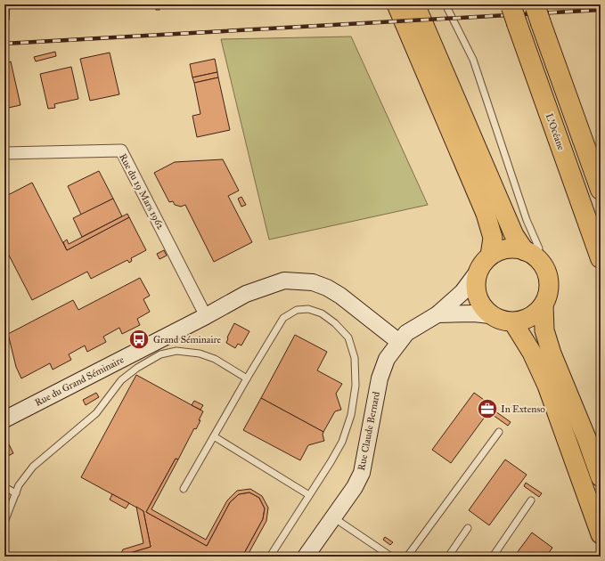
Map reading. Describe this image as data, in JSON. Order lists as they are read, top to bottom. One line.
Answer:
{"streets":{"highway":["L’Océane"],"street":["Rue du 19 Mars 1962","Rue du Grand Séminaire","Rue Claude Bernard"]},"crossings":[["Rue du 19 Mars 1962","Rue du Grand Séminaire"],["Rue du Grand Séminaire","Rue Claude Bernard"]],"places":{"bus stop":["Grand Séminaire"],"office":["In Extenso"]}}
